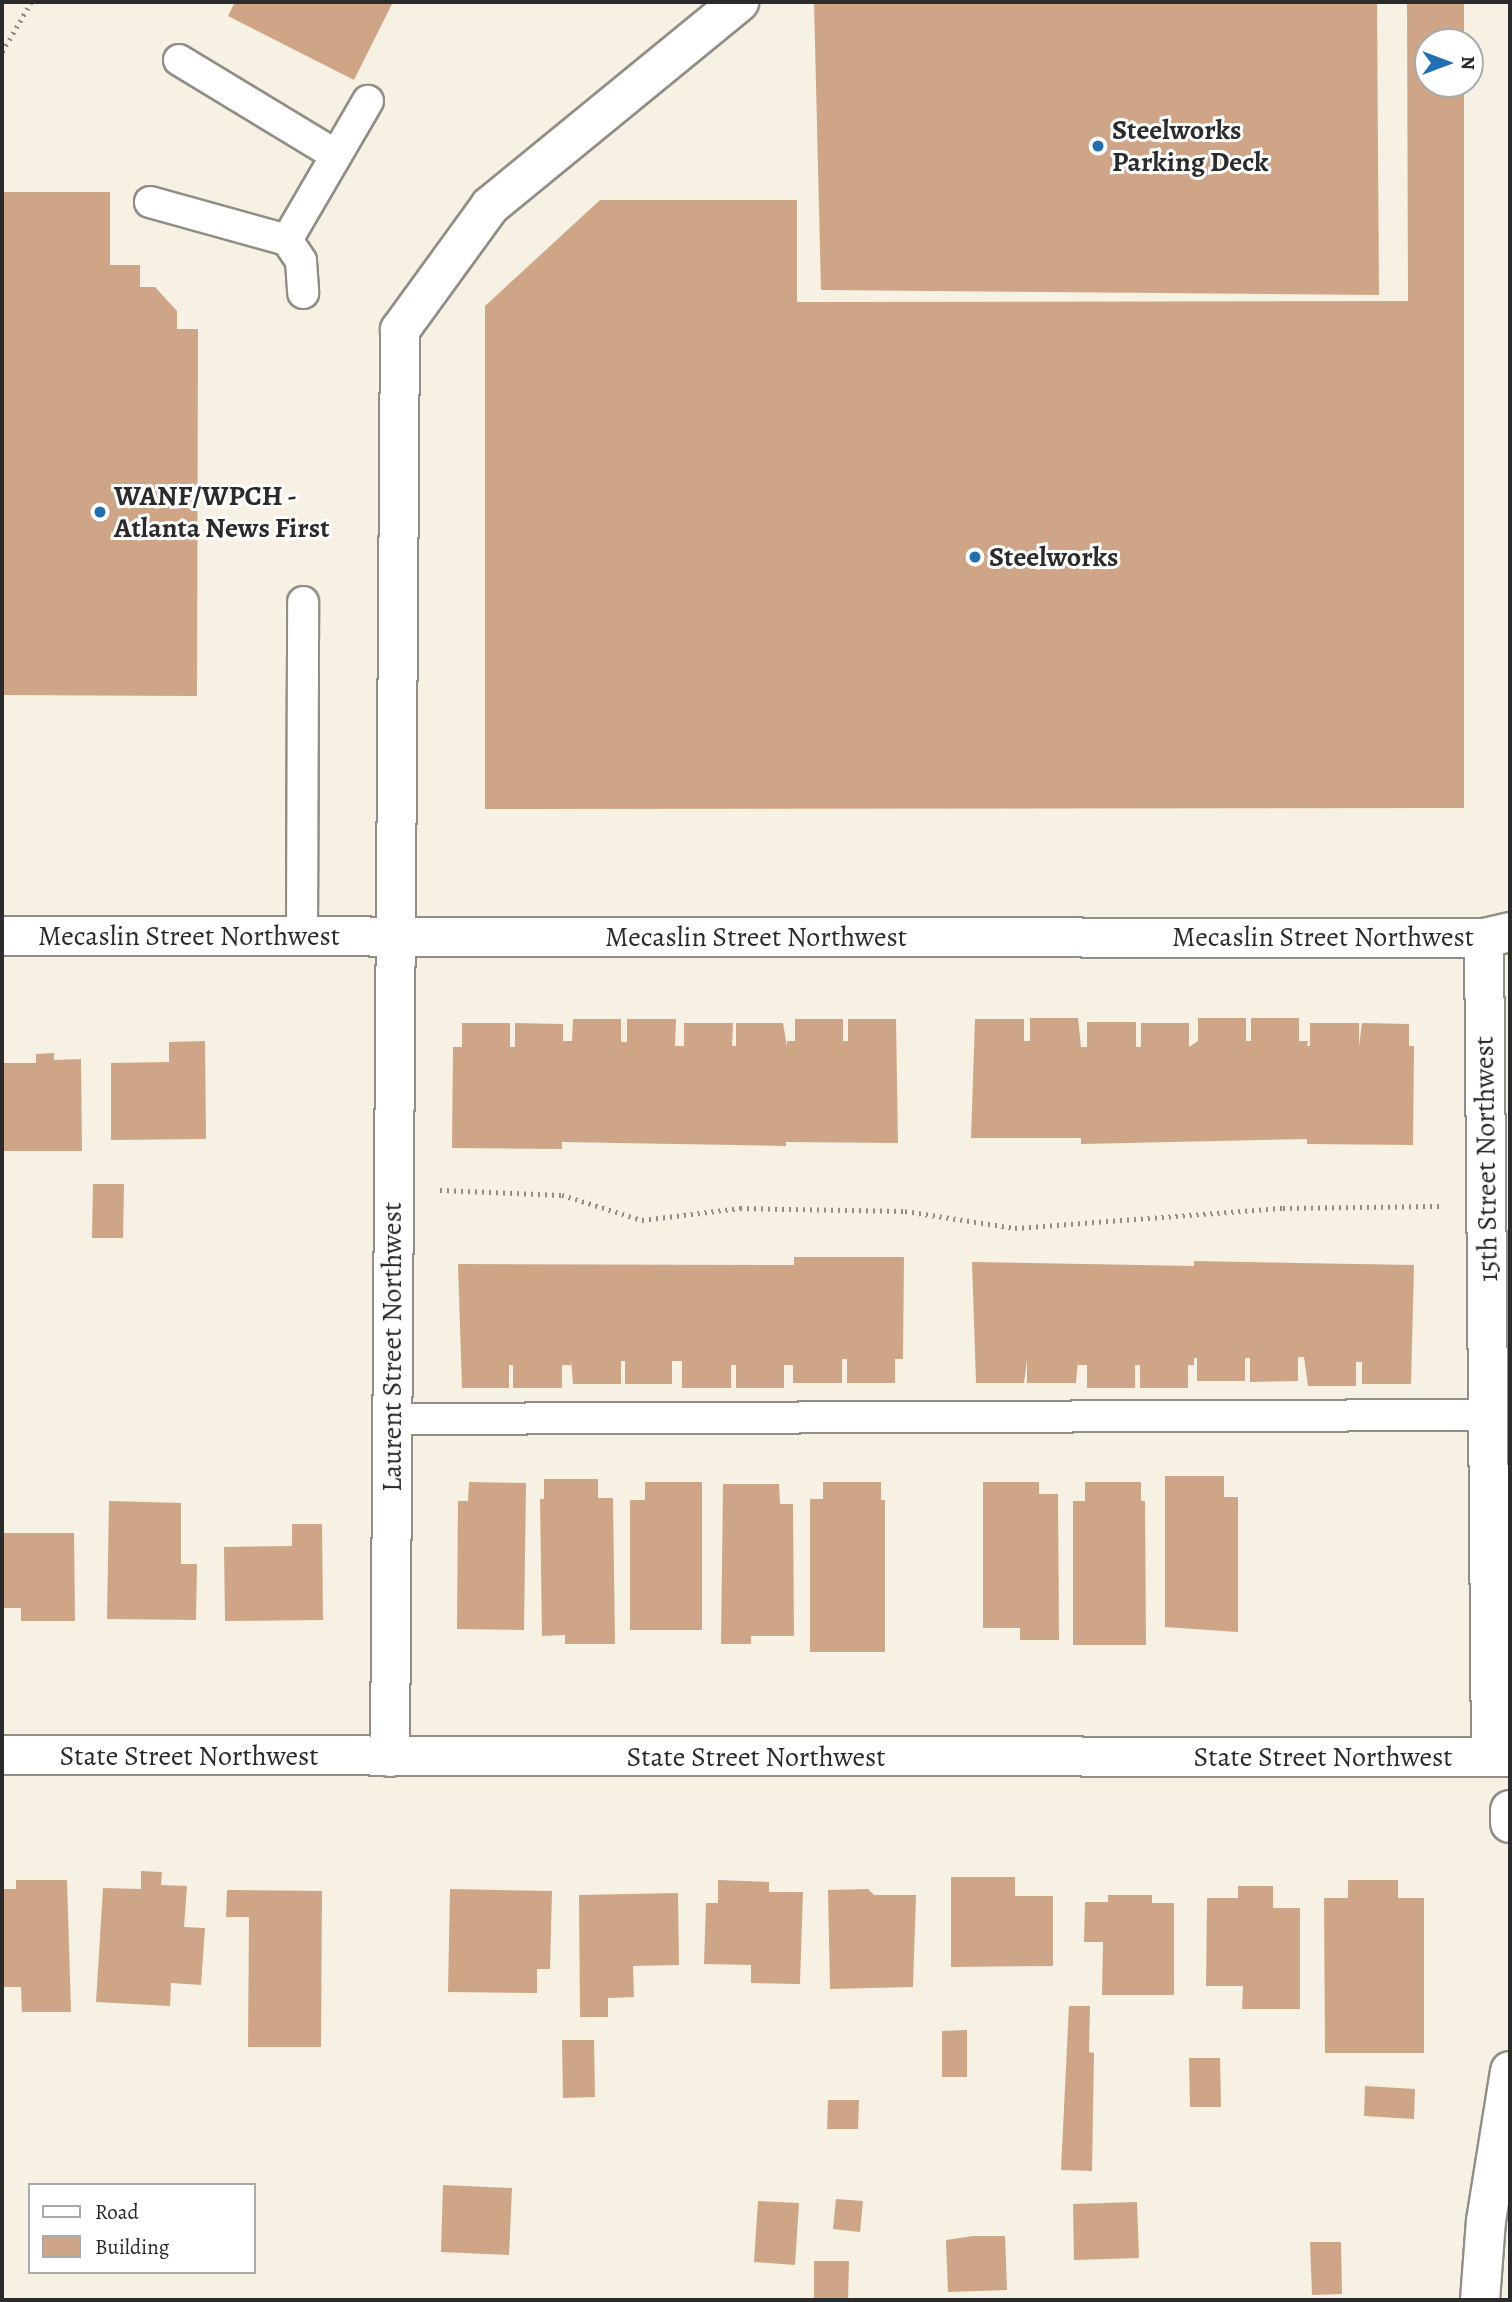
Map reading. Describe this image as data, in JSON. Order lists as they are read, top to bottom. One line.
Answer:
{"streets":{"street":["Mecaslin Street Northwest","15th Street Northwest","Laurent Street Northwest","State Street Northwest"]},"crossings":[["Mecaslin Street Northwest","15th Street Northwest"],["Mecaslin Street Northwest","Laurent Street Northwest"],["15th Street Northwest","State Street Northwest"],["Laurent Street Northwest","State Street Northwest"]],"places":["Steelworks Parking Deck","WANF/WPCH - Atlanta News First","Steelworks"],"legend":["Road","Building"],"north":"right"}
